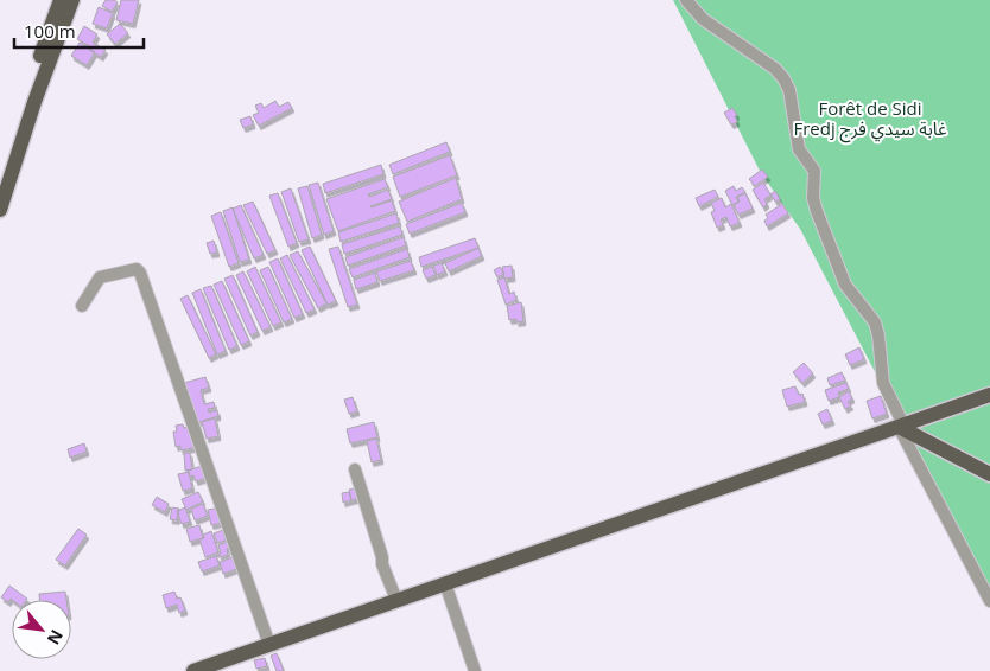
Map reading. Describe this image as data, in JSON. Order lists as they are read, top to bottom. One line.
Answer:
{"parks":["Forêt de Sidi Fredj غابة سيدي فرج"],"scale_bar":"100 m","north":"bottom right"}
